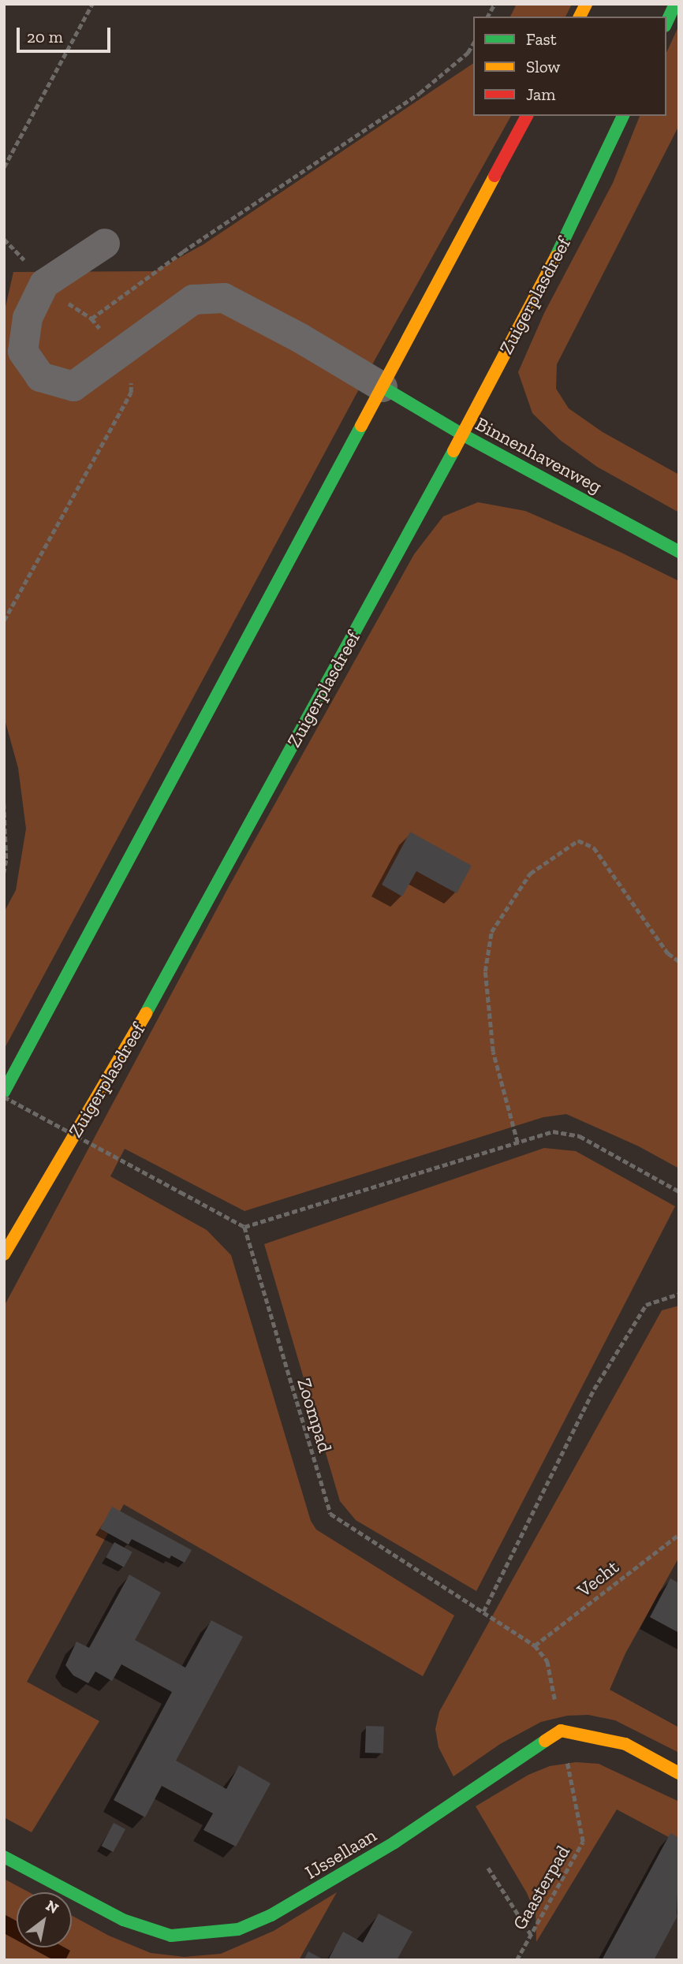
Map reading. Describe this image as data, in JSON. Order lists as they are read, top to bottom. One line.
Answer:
{"streets":{"main road":["Zuigerplasdreef","Binnenhavenweg","IJssellaan"],"path":["Zoompad","Vecht","Gaasterpad"]},"crossings":[["Zuigerplasdreef","Binnenhavenweg"],["Zoompad","Vecht"],["Zoompad","Gaasterpad"],["Vecht","Gaasterpad"],["IJssellaan","Gaasterpad"]],"legend":["Fast","Slow","Jam"],"scale_bar":"20 m","north":"top right"}
